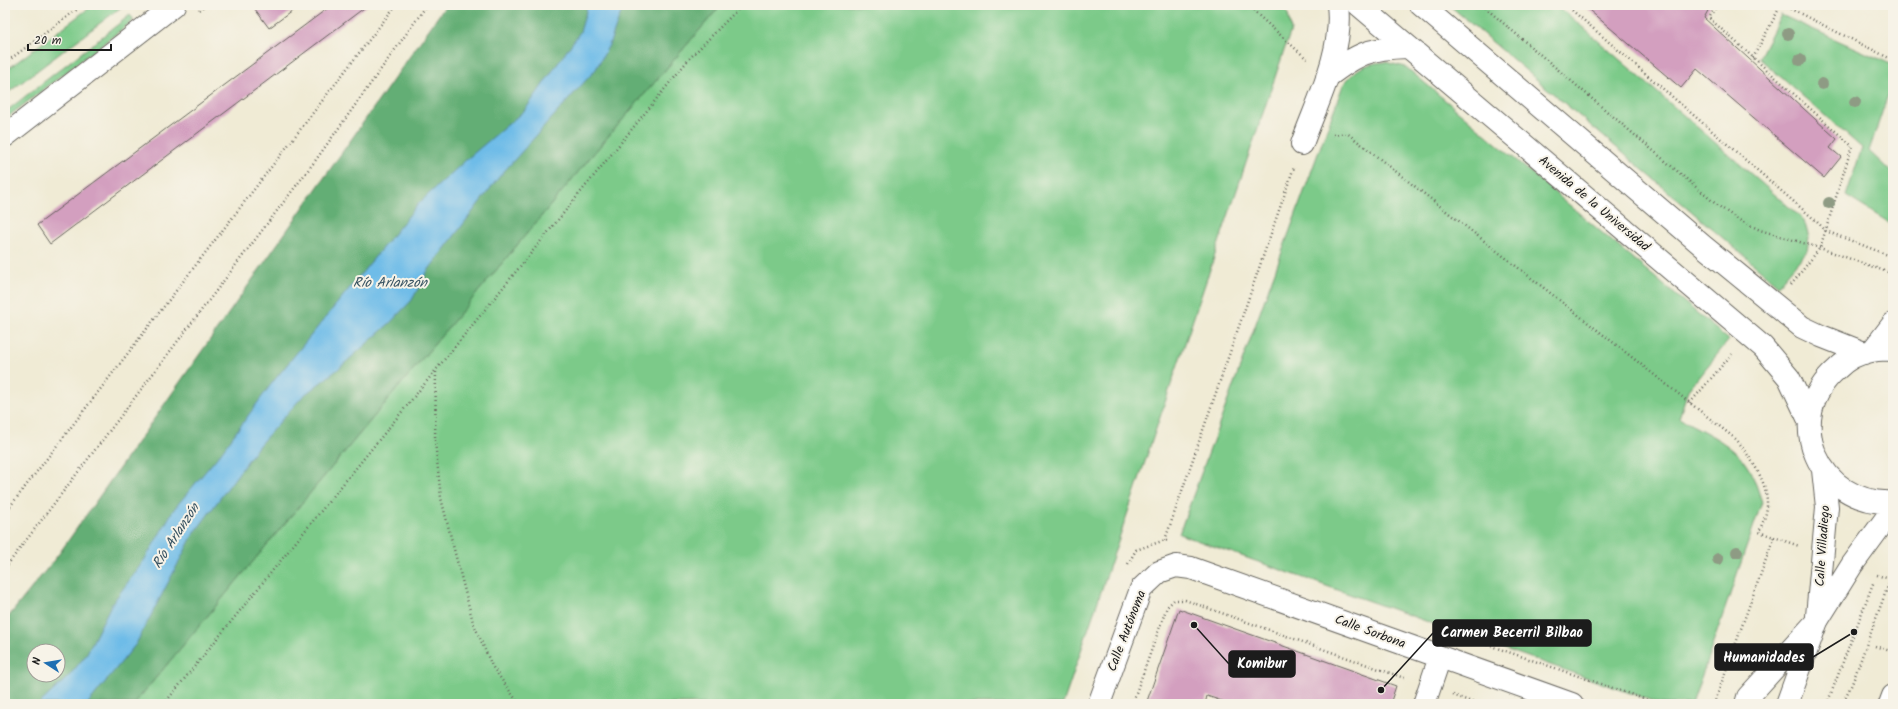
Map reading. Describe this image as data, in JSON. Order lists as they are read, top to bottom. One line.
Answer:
{"streets":{"main road":["Avenida de la Universidad","Calle Villadiego","Calle Autónoma","Calle Sorbona"]},"crossings":[["Calle Autónoma","Calle Sorbona"]],"water":["Río Arlanzón"],"places":["Komibur","Humanidades","Carmen Becerril Bilbao"],"scale_bar":"20 m","north":"left"}
